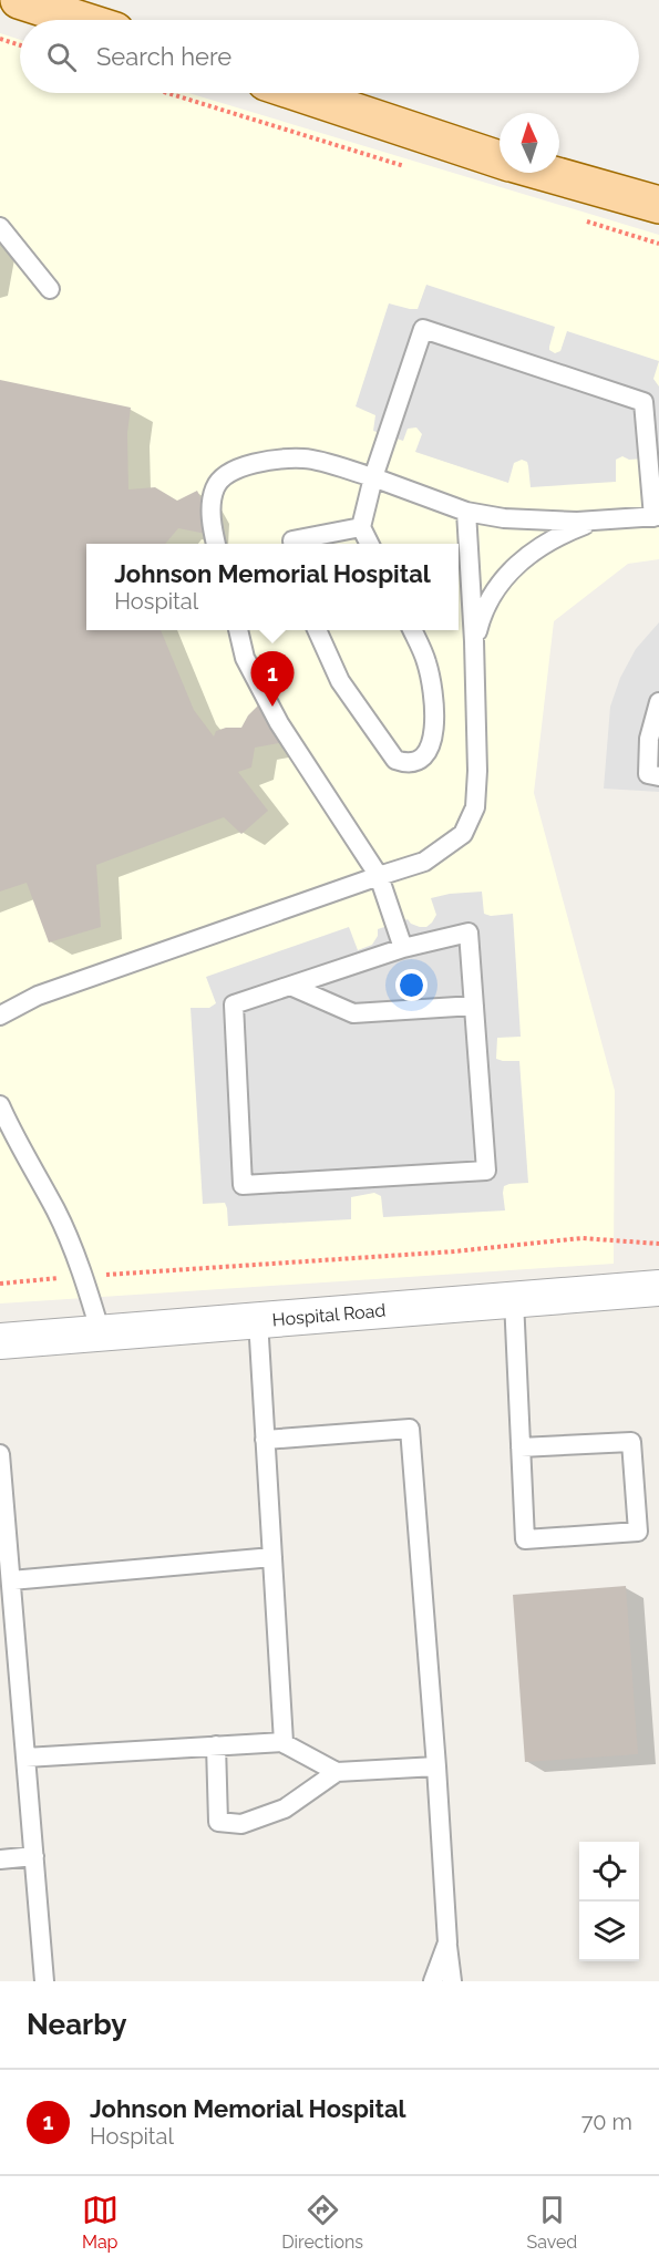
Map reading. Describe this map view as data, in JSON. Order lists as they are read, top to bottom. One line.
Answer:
{"streets":{"street":["Hospital Road"]},"north":"top","page":{"search":"Search here","popup":["Johnson Memorial Hospital","Hospital"],"pins":"1","heading":"Nearby","list":[{"mark":"1","name":"Johnson Memorial Hospital","note":"Hospital","value":"70 m"}],"nav":["Map","Directions","Saved"]}}
